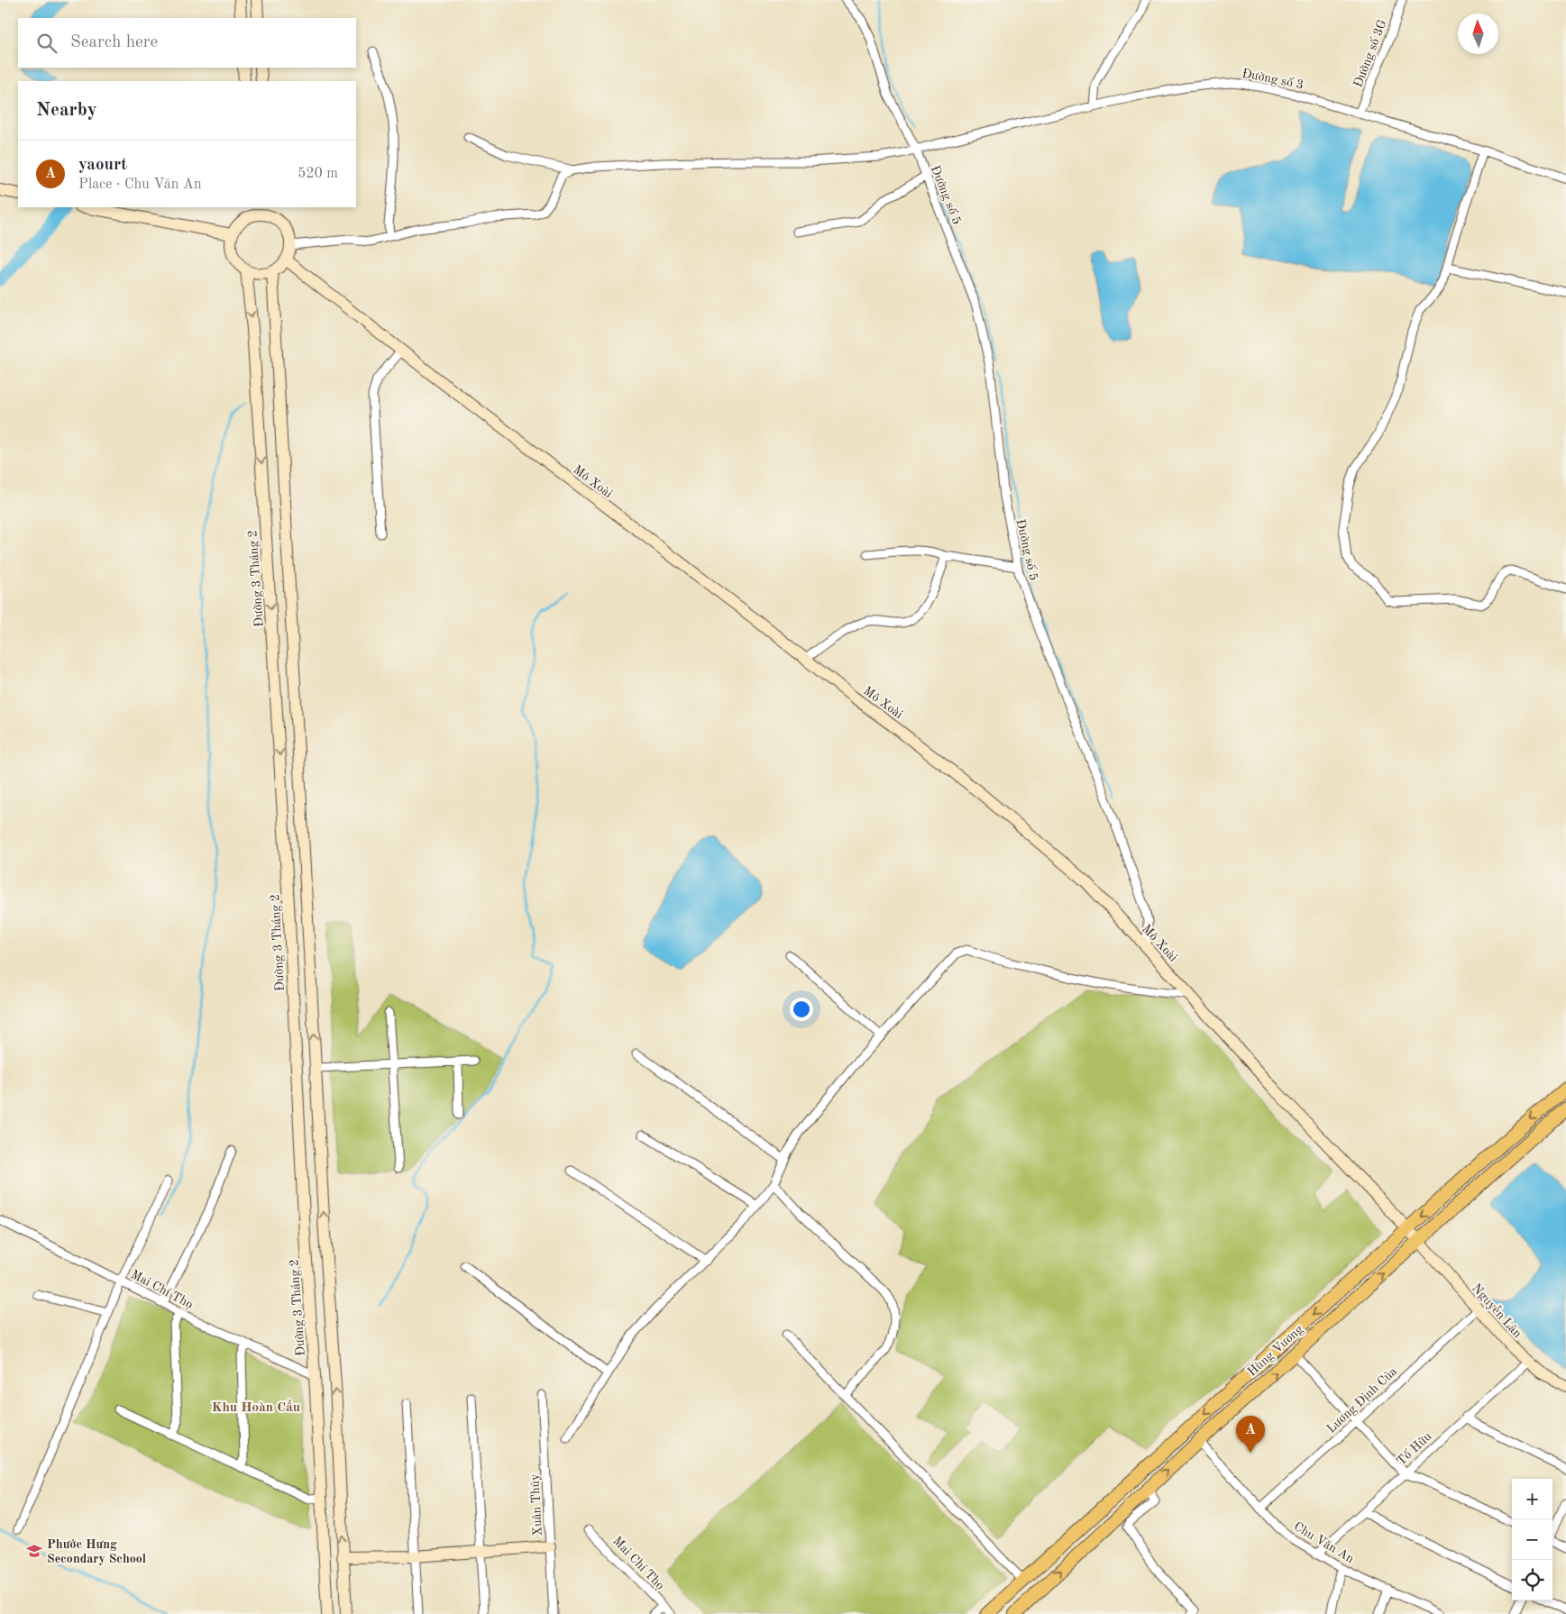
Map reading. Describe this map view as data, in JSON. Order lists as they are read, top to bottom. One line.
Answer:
{"streets":{"main road":["Mô Xoài","Đường 3 Tháng 2","Nguyễn Lân","Hùng Vương"],"street":["Đường số 3G","Đường số 3","Đường số 5","Mai Chí Thọ","Lương Định Của","Tố Hữu","Xuân Thủy","Chu Văn An"]},"crossings":[["Đường số 3G","Đường số 3"],["Đường số 3","Đường số 5"],["Đường số 5","Mô Xoài"],["Mô Xoài","Đường 3 Tháng 2"],["Mô Xoài","Nguyễn Lân"],["Mô Xoài","Hùng Vương"],["Đường 3 Tháng 2","Mai Chí Thọ"],["Nguyễn Lân","Hùng Vương"],["Nguyễn Lân","Lương Định Của"],["Nguyễn Lân","Tố Hữu"],["Hùng Vương","Chu Văn An"],["Lương Định Của","Chu Văn An"],["Tố Hữu","Chu Văn An"]],"districts":["Khu Hoàn Cầu"],"places":{"school or university":["Phước Hưng Secondary School"]},"north":"top","page":{"search":"Search here","heading":"Nearby","list":[{"mark":"A","name":"yaourt","note":"Place · Chu Văn An","value":"520 m"}],"pins":"A","map_buttons":["+","−"]}}
